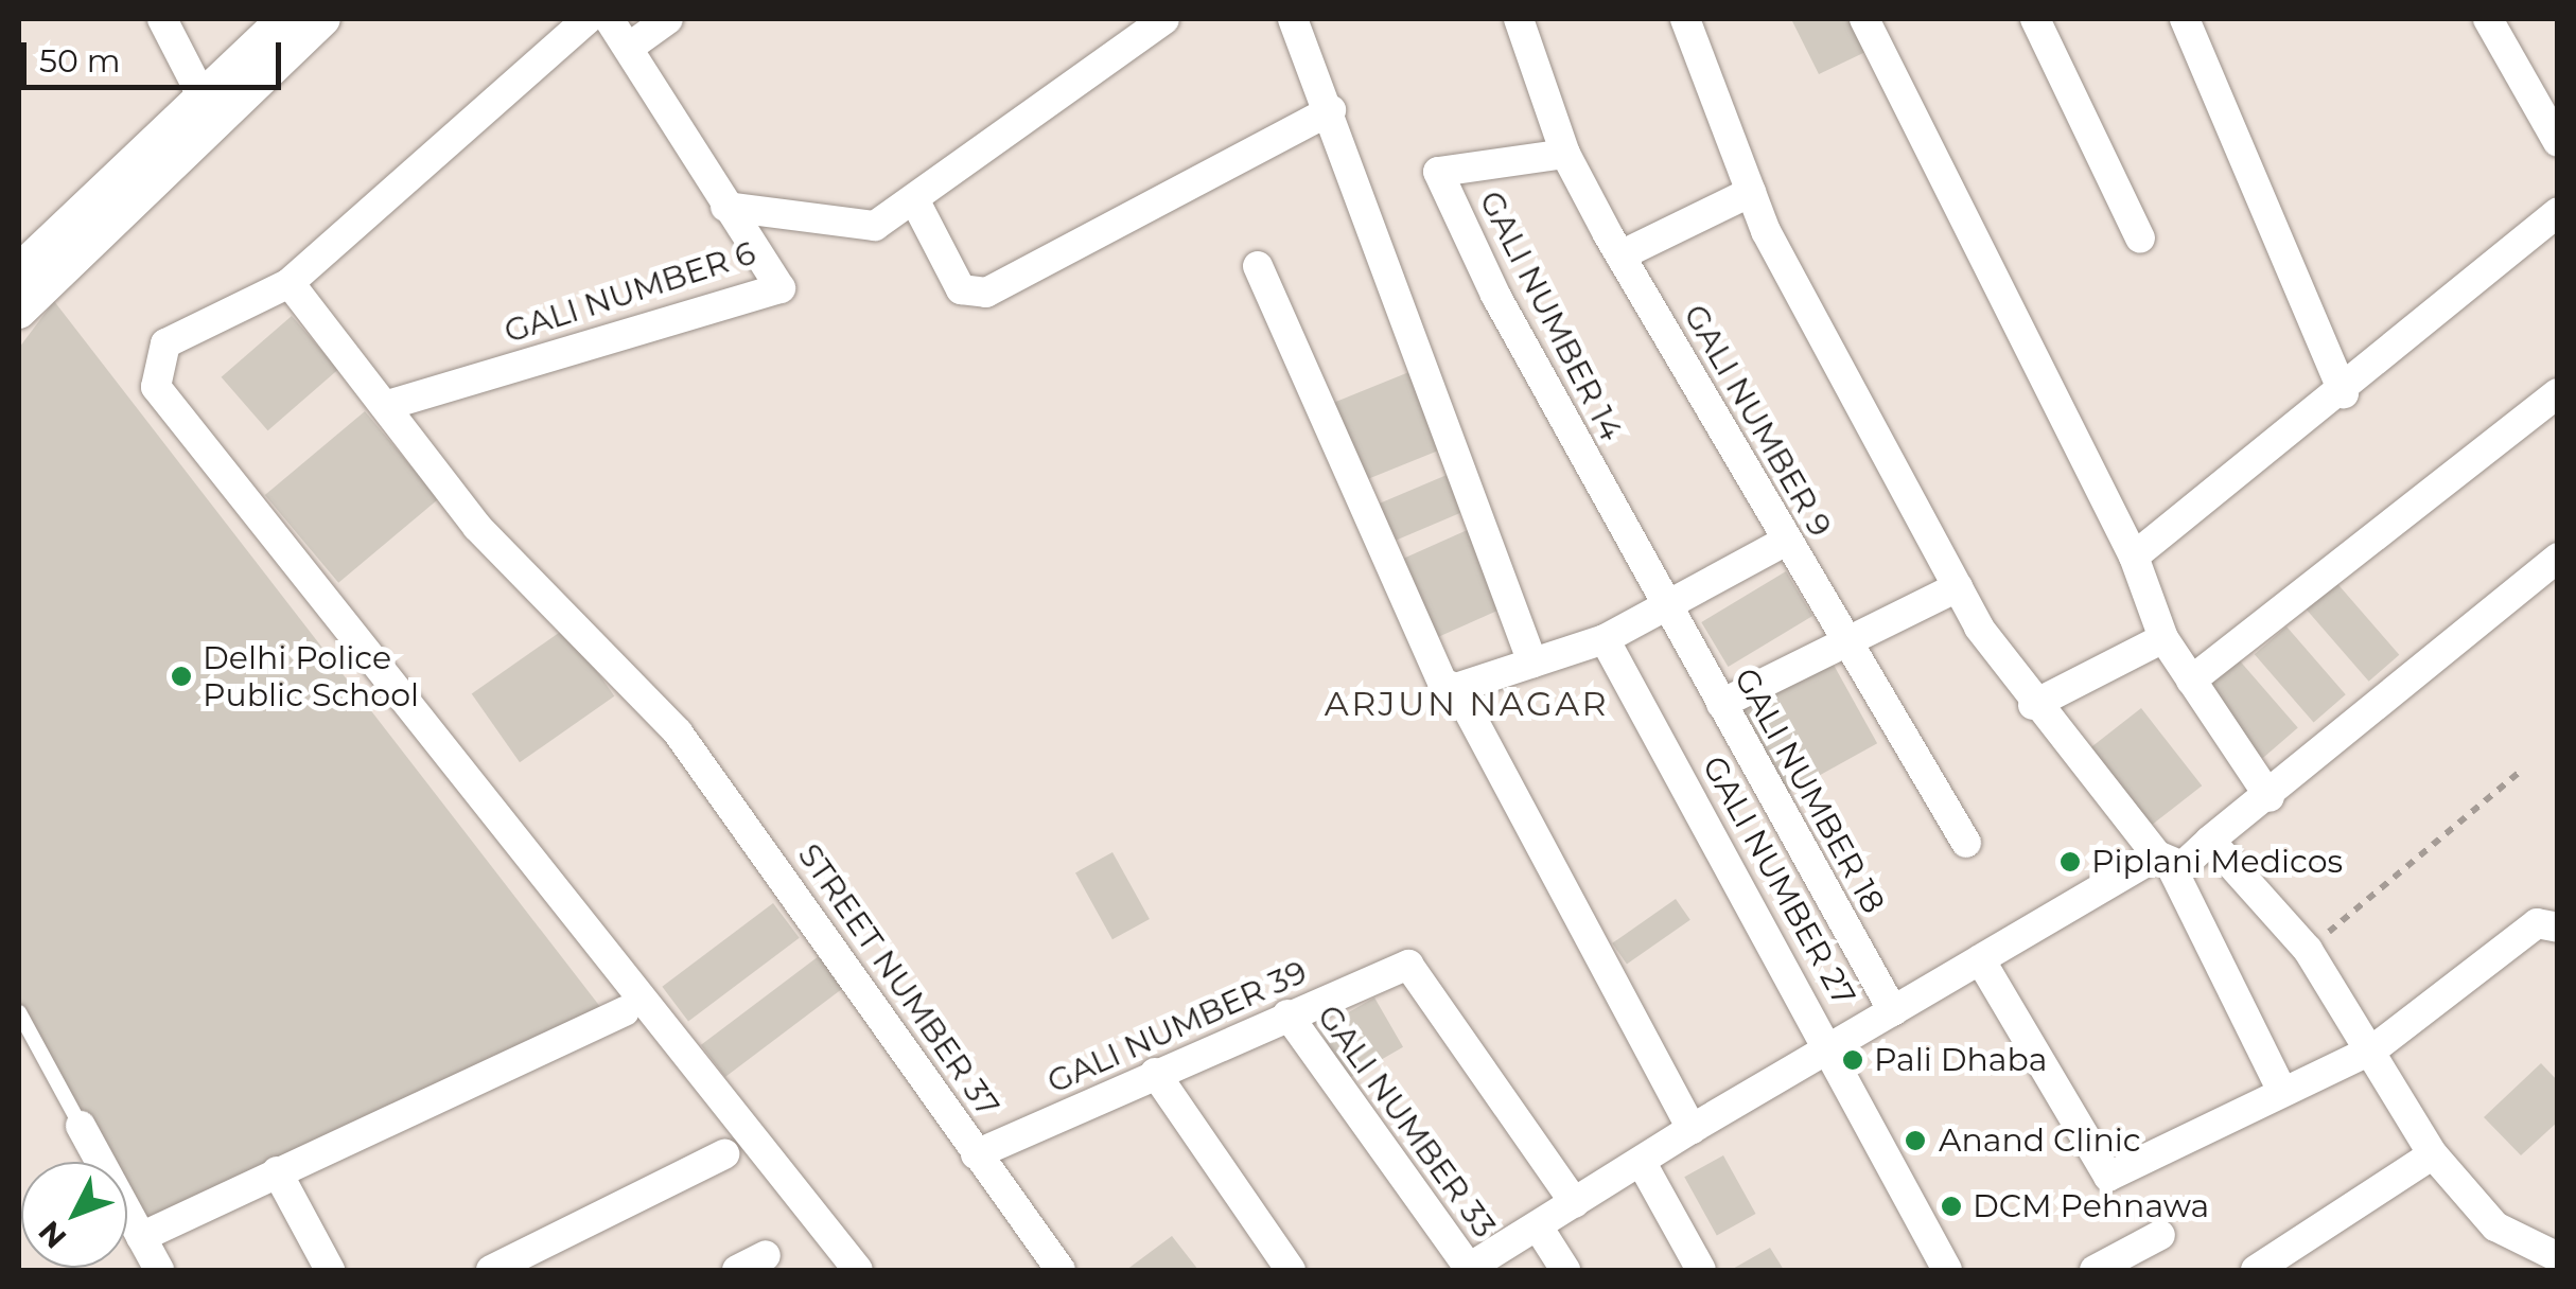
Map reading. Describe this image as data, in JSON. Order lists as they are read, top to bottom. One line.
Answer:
{"streets":{"street":["GALI NUMBER 6","GALI NUMBER 14","GALI NUMBER 9","GALI NUMBER 18","GALI NUMBER 27","STREET NUMBER 37","GALI NUMBER 39","GALI NUMBER 33"]},"crossings":[["GALI NUMBER 6","STREET NUMBER 37"],["GALI NUMBER 14","GALI NUMBER 9"],["GALI NUMBER 14","GALI NUMBER 18"],["STREET NUMBER 37","GALI NUMBER 39"],["GALI NUMBER 39","GALI NUMBER 33"]],"districts":["ARJUN NAGAR"],"places":["Delhi Police Public School","Piplani Medicos","Pali Dhaba","Anand Clinic","DCM Pehnawa"],"scale_bar":"50 m","north":"bottom left"}
